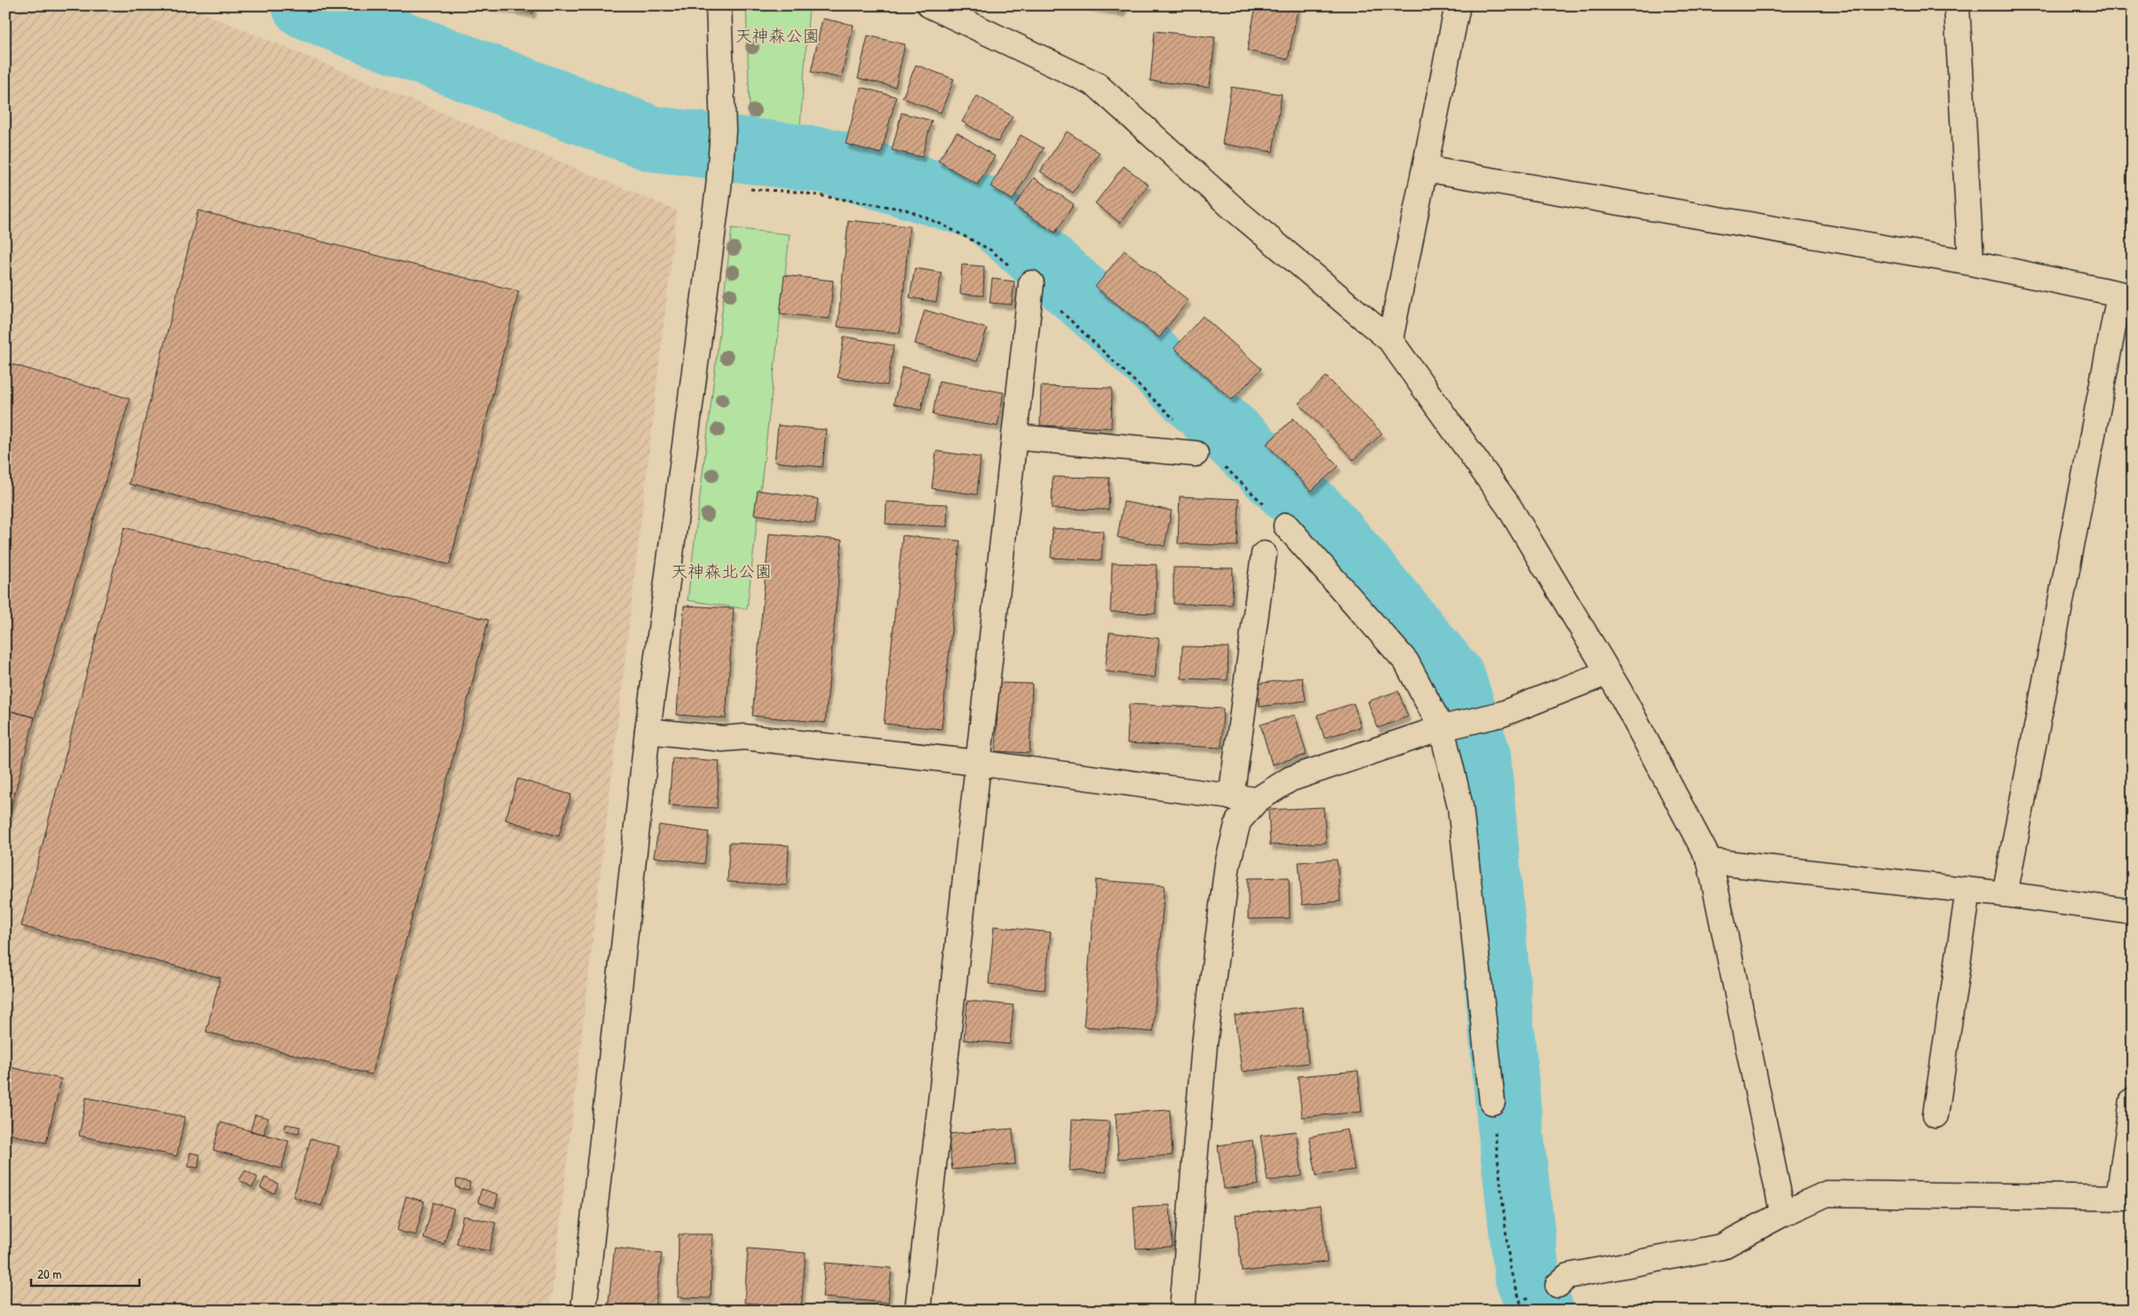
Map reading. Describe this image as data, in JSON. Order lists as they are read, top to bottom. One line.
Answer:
{"parks":["天神森公園","天神森北公園"],"scale_bar":"20 m"}
